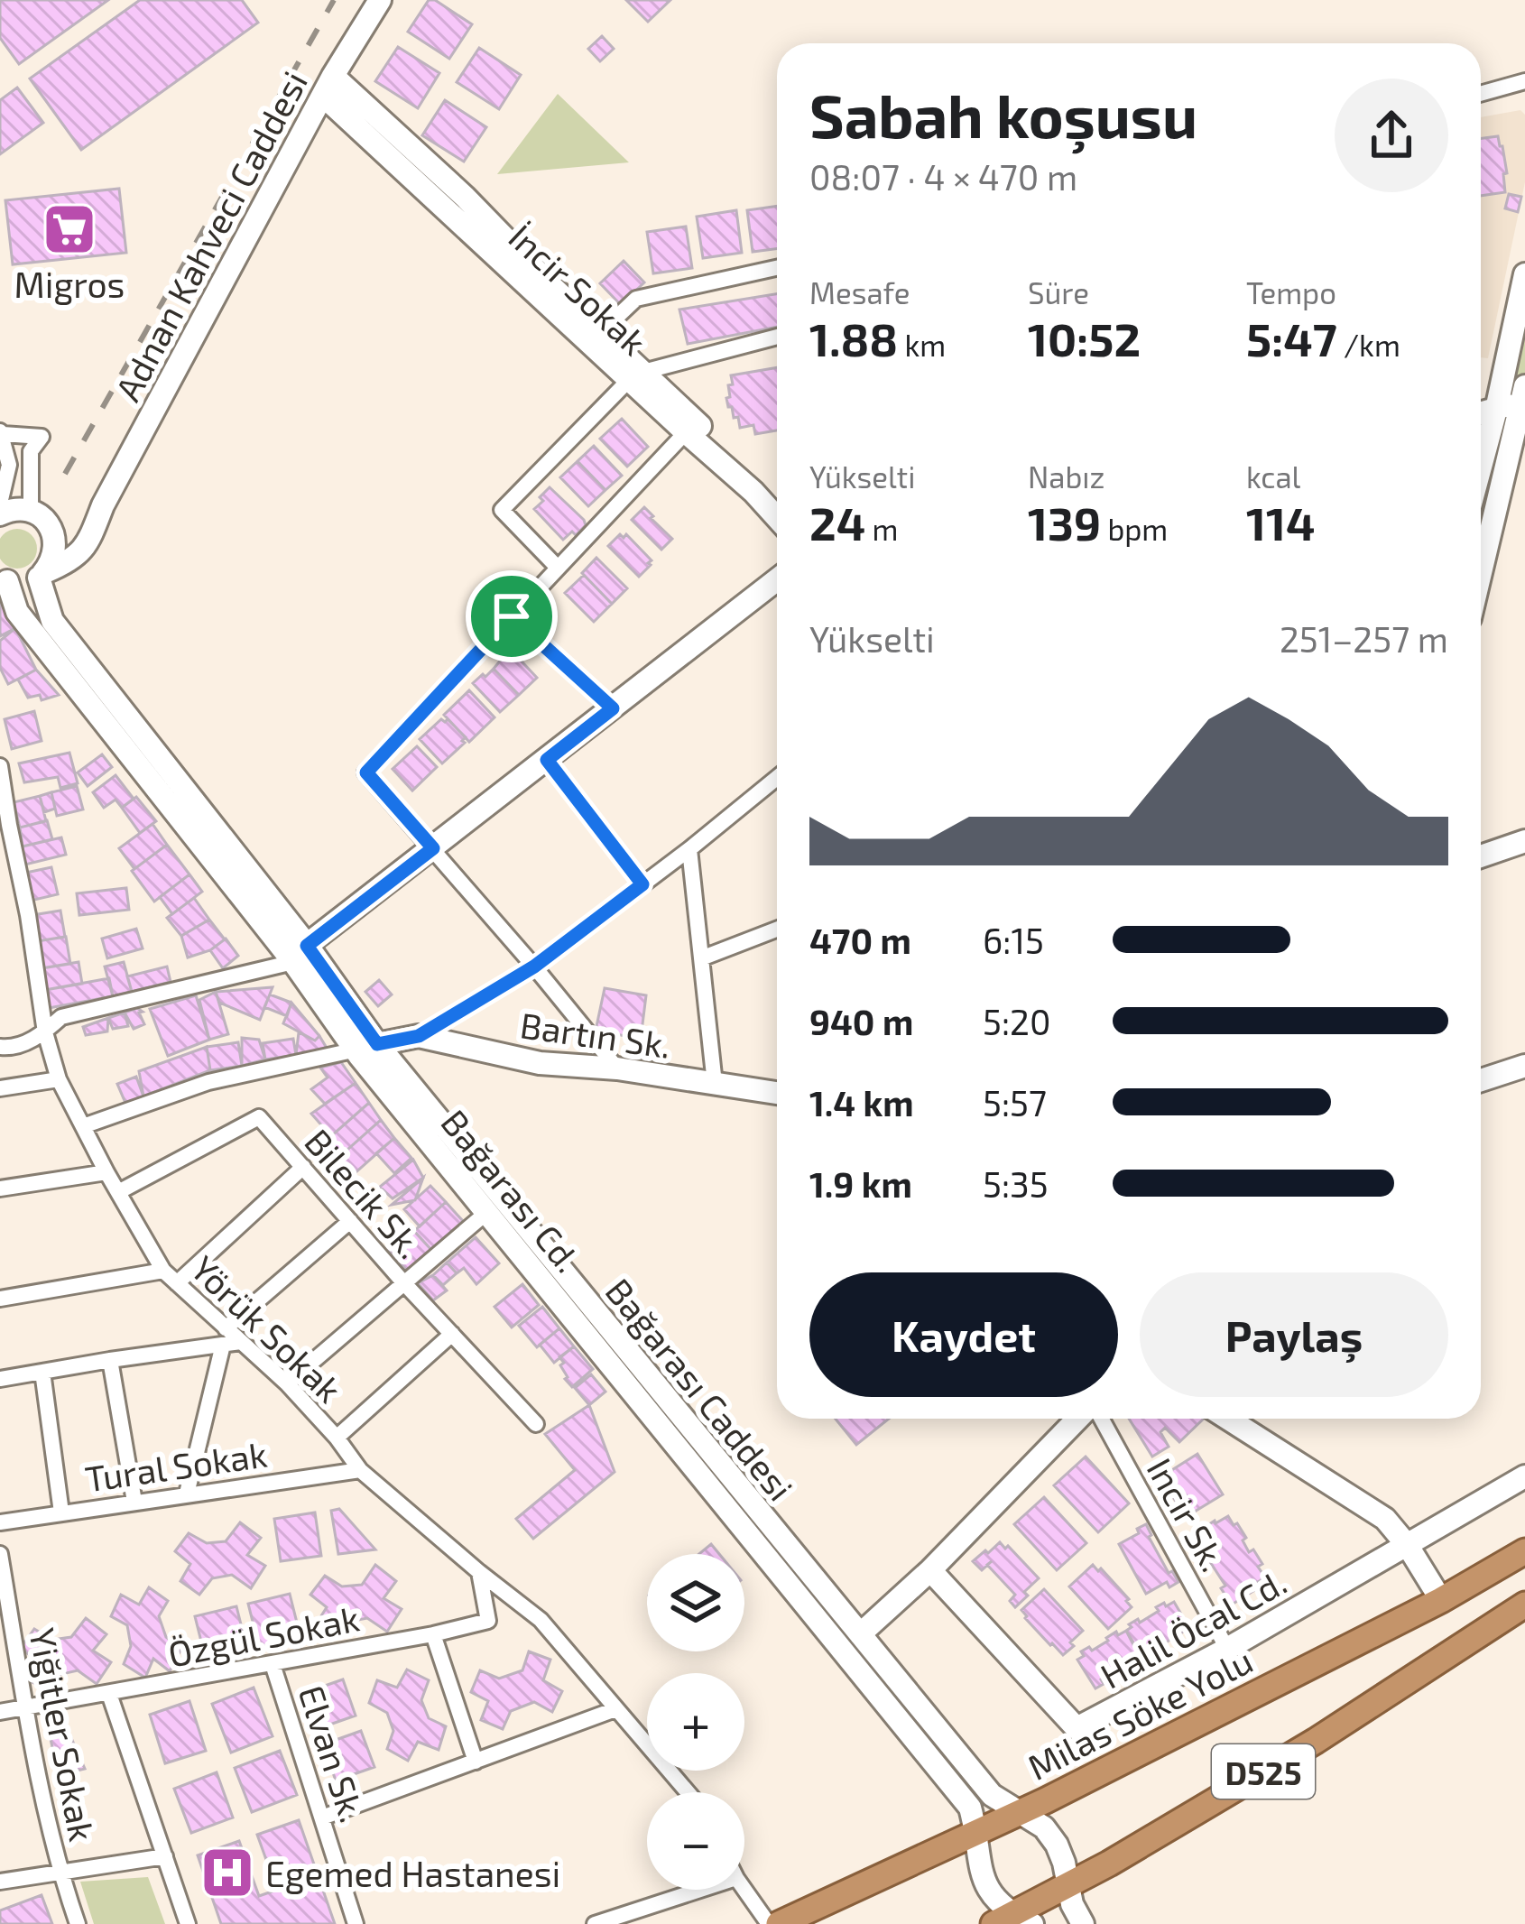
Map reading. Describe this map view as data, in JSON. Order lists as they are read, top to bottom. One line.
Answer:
{"streets":{"highway":["Milas Söke Yolu","D525"],"main road":["Adnan Kahveci Caddesi","İncir Sokak","Bartın Sk.","Bağarası Cd.","Bağarası Caddesi","Halil Öcal Cd."],"street":["Bilecik Sk.","Yörük Sokak","Tural Sokak","Incir Sk.","Özgül Sokak","Yiğitler Sokak","Elvan Sk."]},"crossings":[["Adnan Kahveci Caddesi","İncir Sokak"],["Adnan Kahveci Caddesi","Bağarası Caddesi"],["Bartın Sk.","Bağarası Cd."],["Bartın Sk.","Yörük Sokak"],["Bartın Sk.","Bağarası Caddesi"],["Bağarası Cd.","Bağarası Caddesi"],["Bağarası Cd.","Milas Söke Yolu"],["Bağarası Cd.","D525"],["Bilecik Sk.","Yörük Sokak"],["Yörük Sokak","Tural Sokak"],["Yörük Sokak","Özgül Sokak"],["Bağarası Caddesi","Milas Söke Yolu"],["Bağarası Caddesi","D525"],["Incir Sk.","Halil Öcal Cd."],["Özgül Sokak","Yiğitler Sokak"],["Özgül Sokak","Elvan Sk."],["Milas Söke Yolu","D525"]],"places":{"supermarket":["Migros"],"hospital":["Egemed Hastanesi"]},"page":{"heading":["Sabah koşusu","08:07 · 4 × 470 m"],"stats":[["Mesafe","1.88 km"],["Süre","10:52"],["Tempo","5:47 /km"],["Yükselti","24 m"],["Nabız","139 bpm"],["kcal","114"]],"chart":["Yükselti","251–257 m"],"list":[{"name":"470 m","note":"6:15"},{"name":"940 m","note":"5:20"},{"name":"1.4 km","note":"5:57"},{"name":"1.9 km","note":"5:35"}],"buttons":["Kaydet","Paylaş"],"map_buttons":["+","−"]}}
